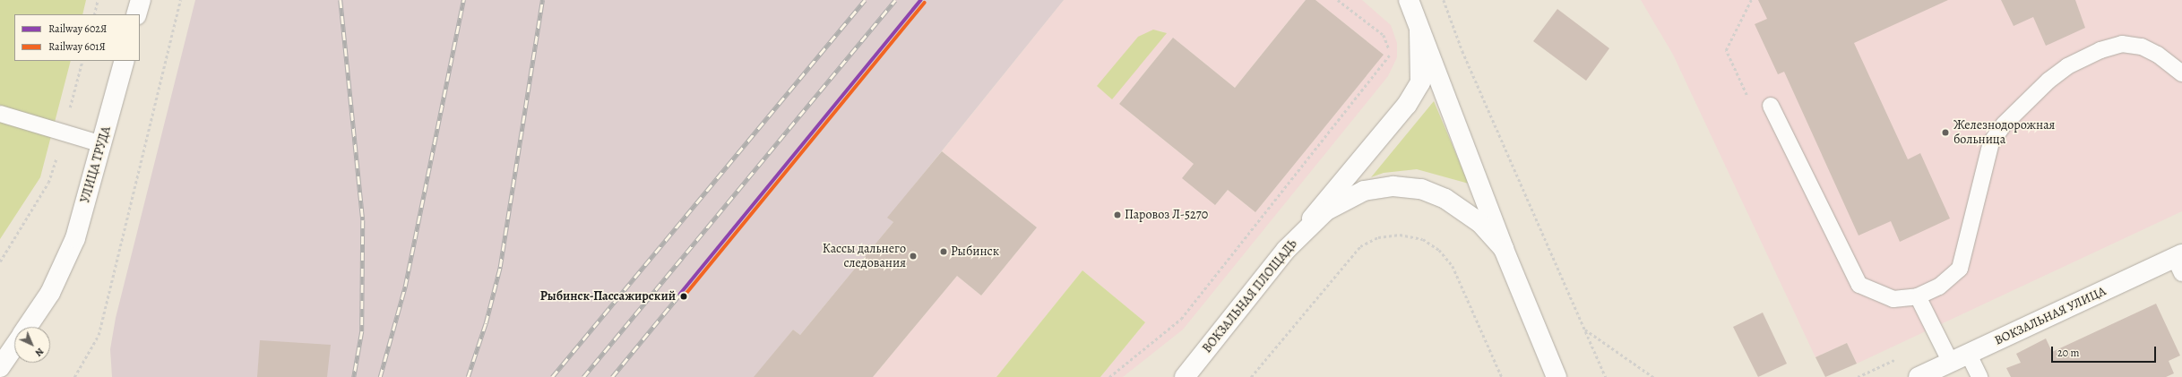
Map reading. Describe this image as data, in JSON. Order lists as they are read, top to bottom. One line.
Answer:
{"streets":{"street":["УЛИЦА ТРУДА","ВОКЗАЛЬНАЯ ПЛОЩАДЬ","ВОКЗАЛЬНАЯ УЛИЦА"]},"places":["Железнодорожная больница","Паровоз Л-5270","Рыбинск","Кассы дальнего следования","Рыбинск-Пассажирский"],"lines":["rail line 602Я","rail line 601Я"],"legend":["Railway 602Я","Railway 601Я"],"scale_bar":"20 m","north":"bottom right"}
